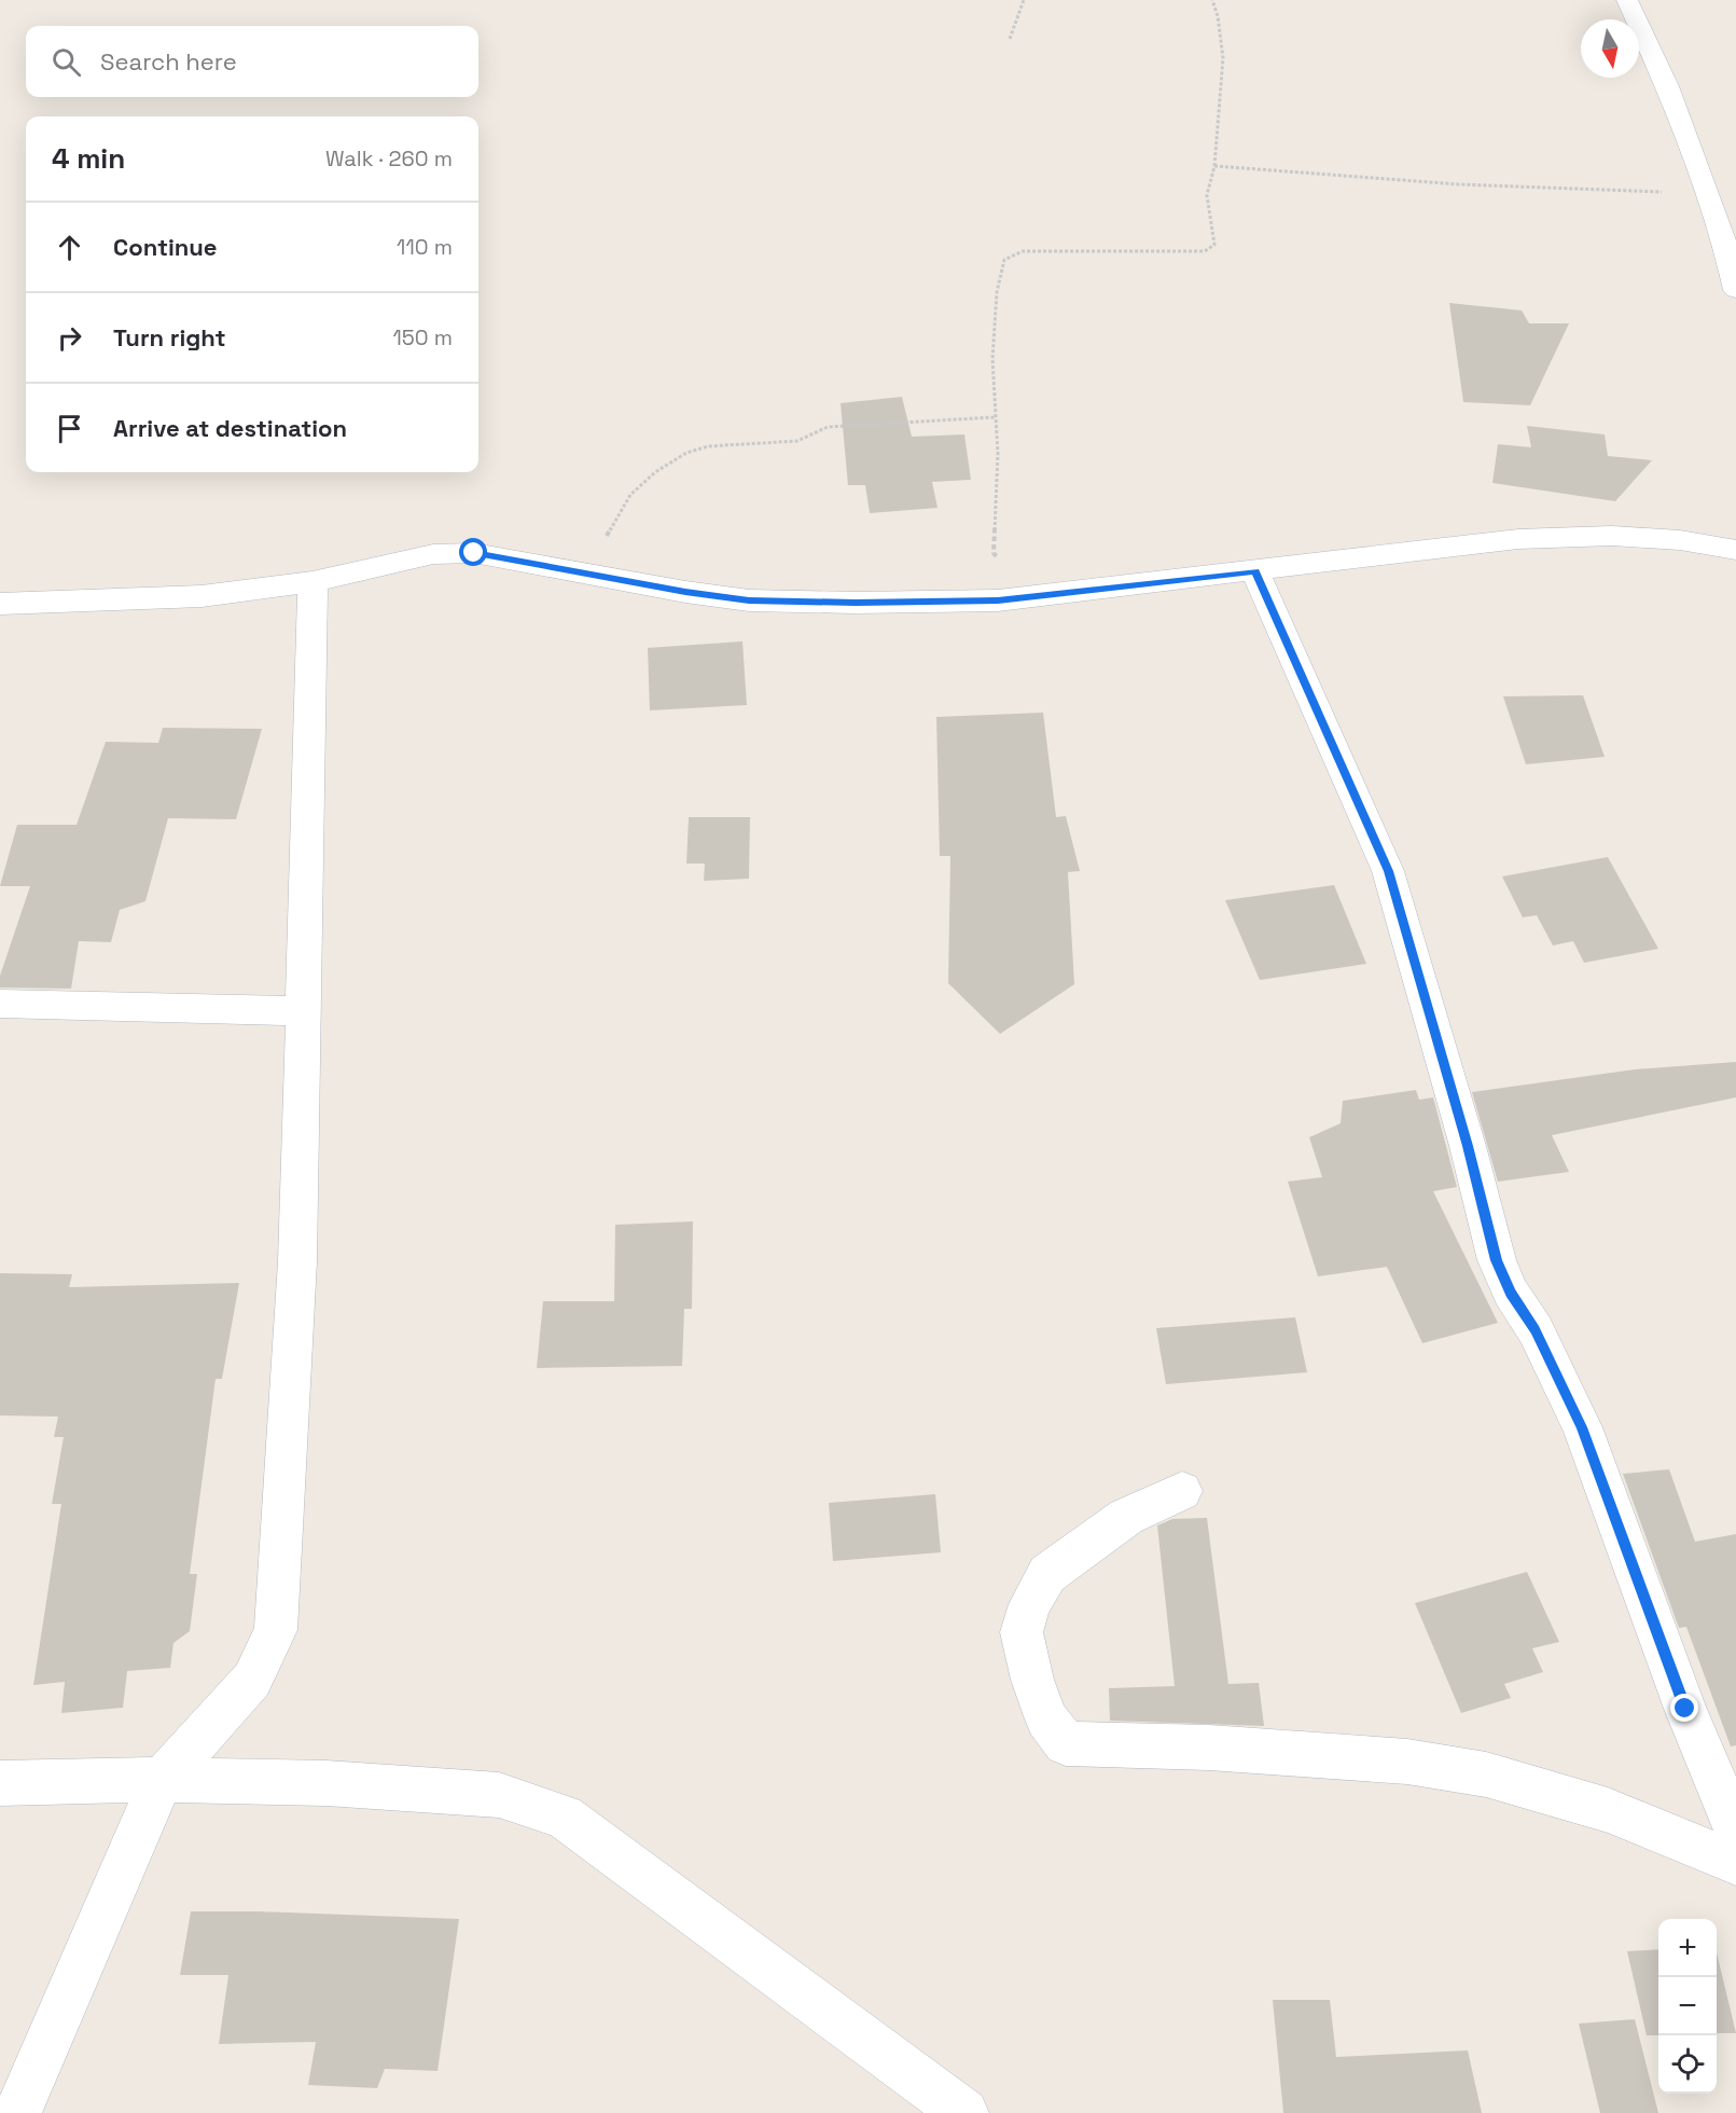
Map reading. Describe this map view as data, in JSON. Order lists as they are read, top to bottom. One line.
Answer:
{"north":"bottom","page":{"search":"Search here","heading":["4 min","Walk · 260 m"],"list":[["Continue","110 m"],["Turn right","150 m"],"Arrive at destination"],"map_buttons":["+","−"]}}
